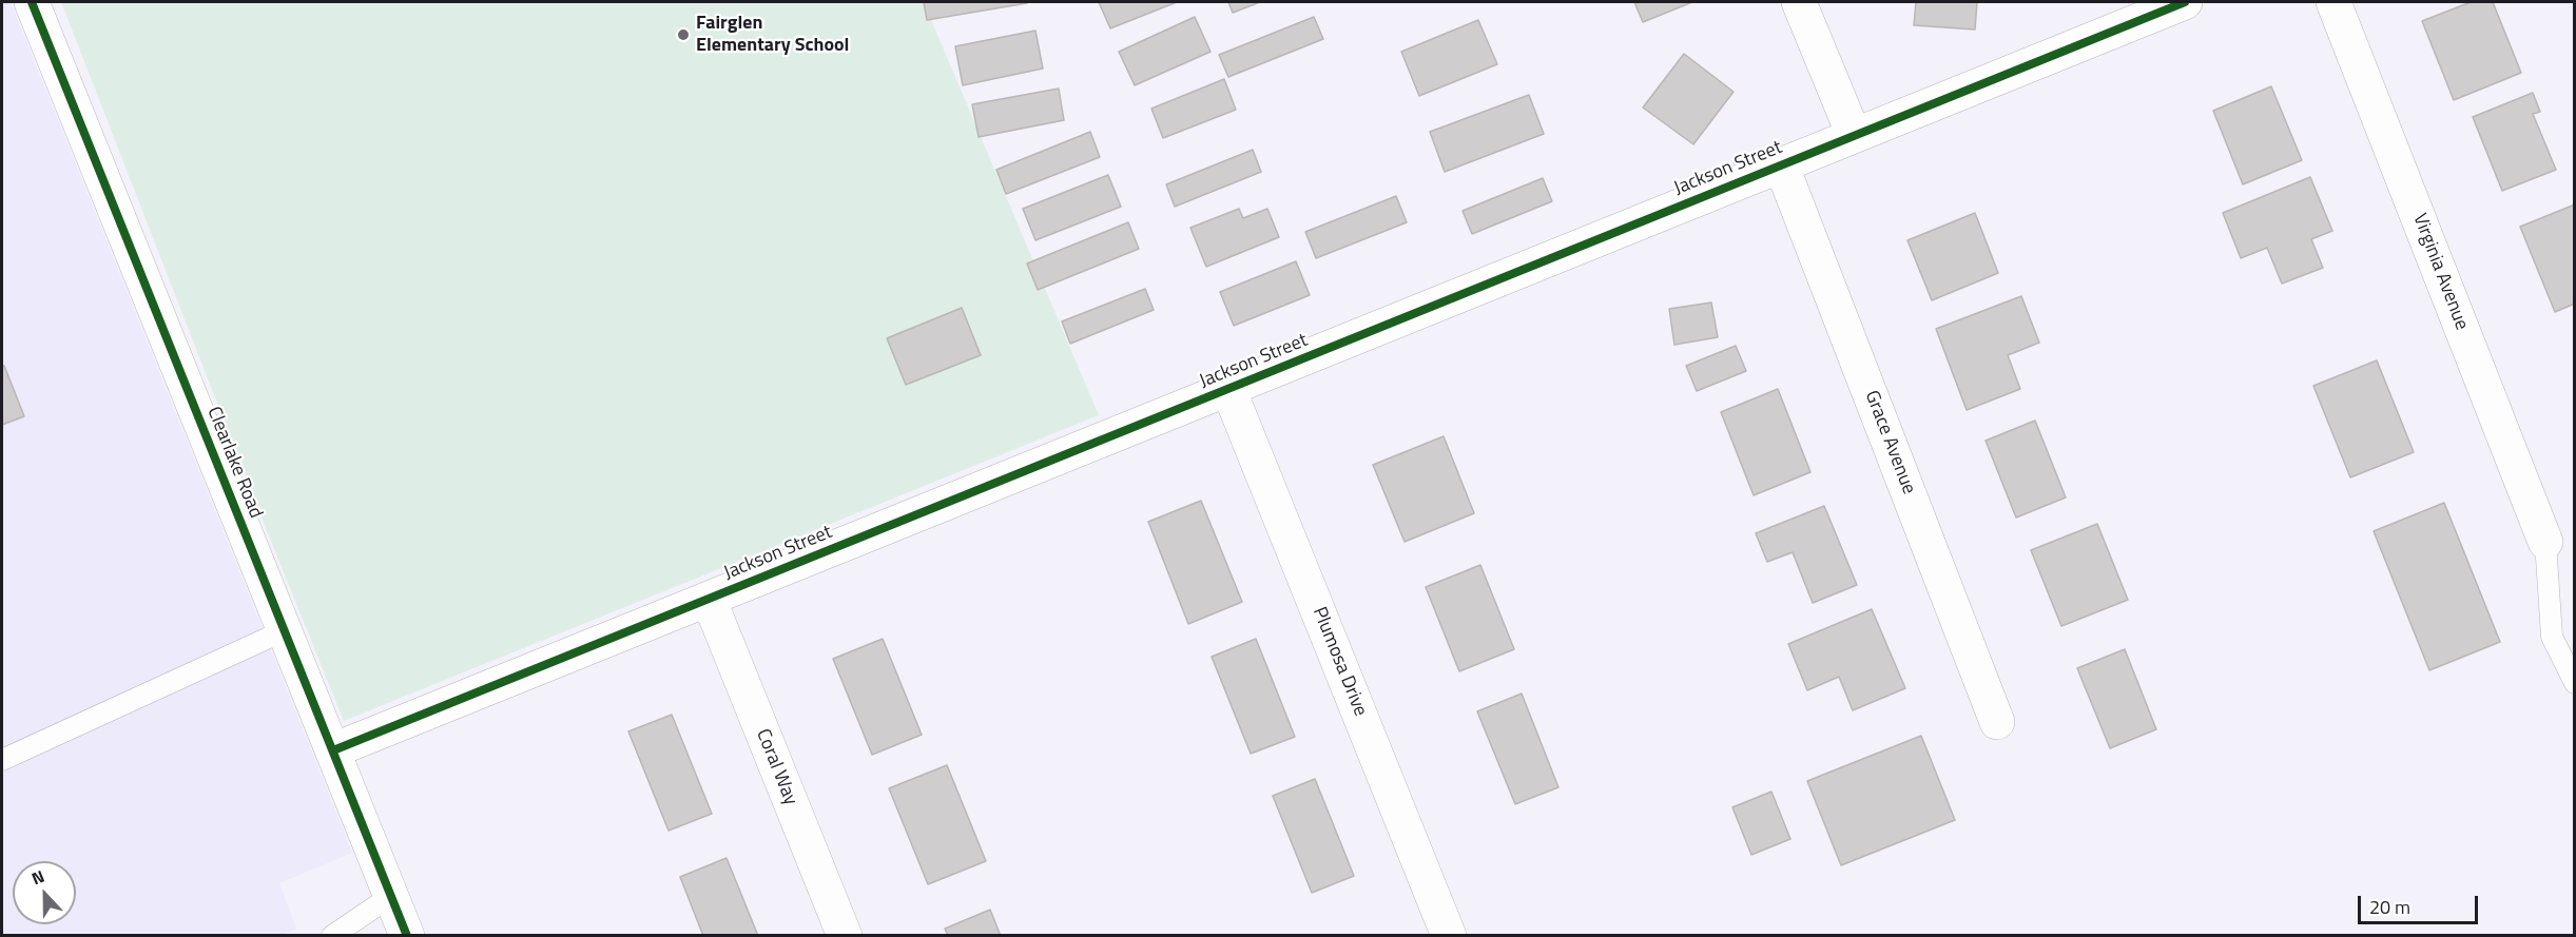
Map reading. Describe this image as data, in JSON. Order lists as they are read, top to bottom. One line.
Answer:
{"streets":{"street":["Jackson Street","Virginia Avenue","Grace Avenue","Clearlake Road","Plumosa Drive","Coral Way"]},"crossings":[["Jackson Street","Grace Avenue"],["Jackson Street","Clearlake Road"],["Jackson Street","Plumosa Drive"],["Jackson Street","Coral Way"]],"places":["Fairglen Elementary School"],"scale_bar":"20 m","north":"top"}
